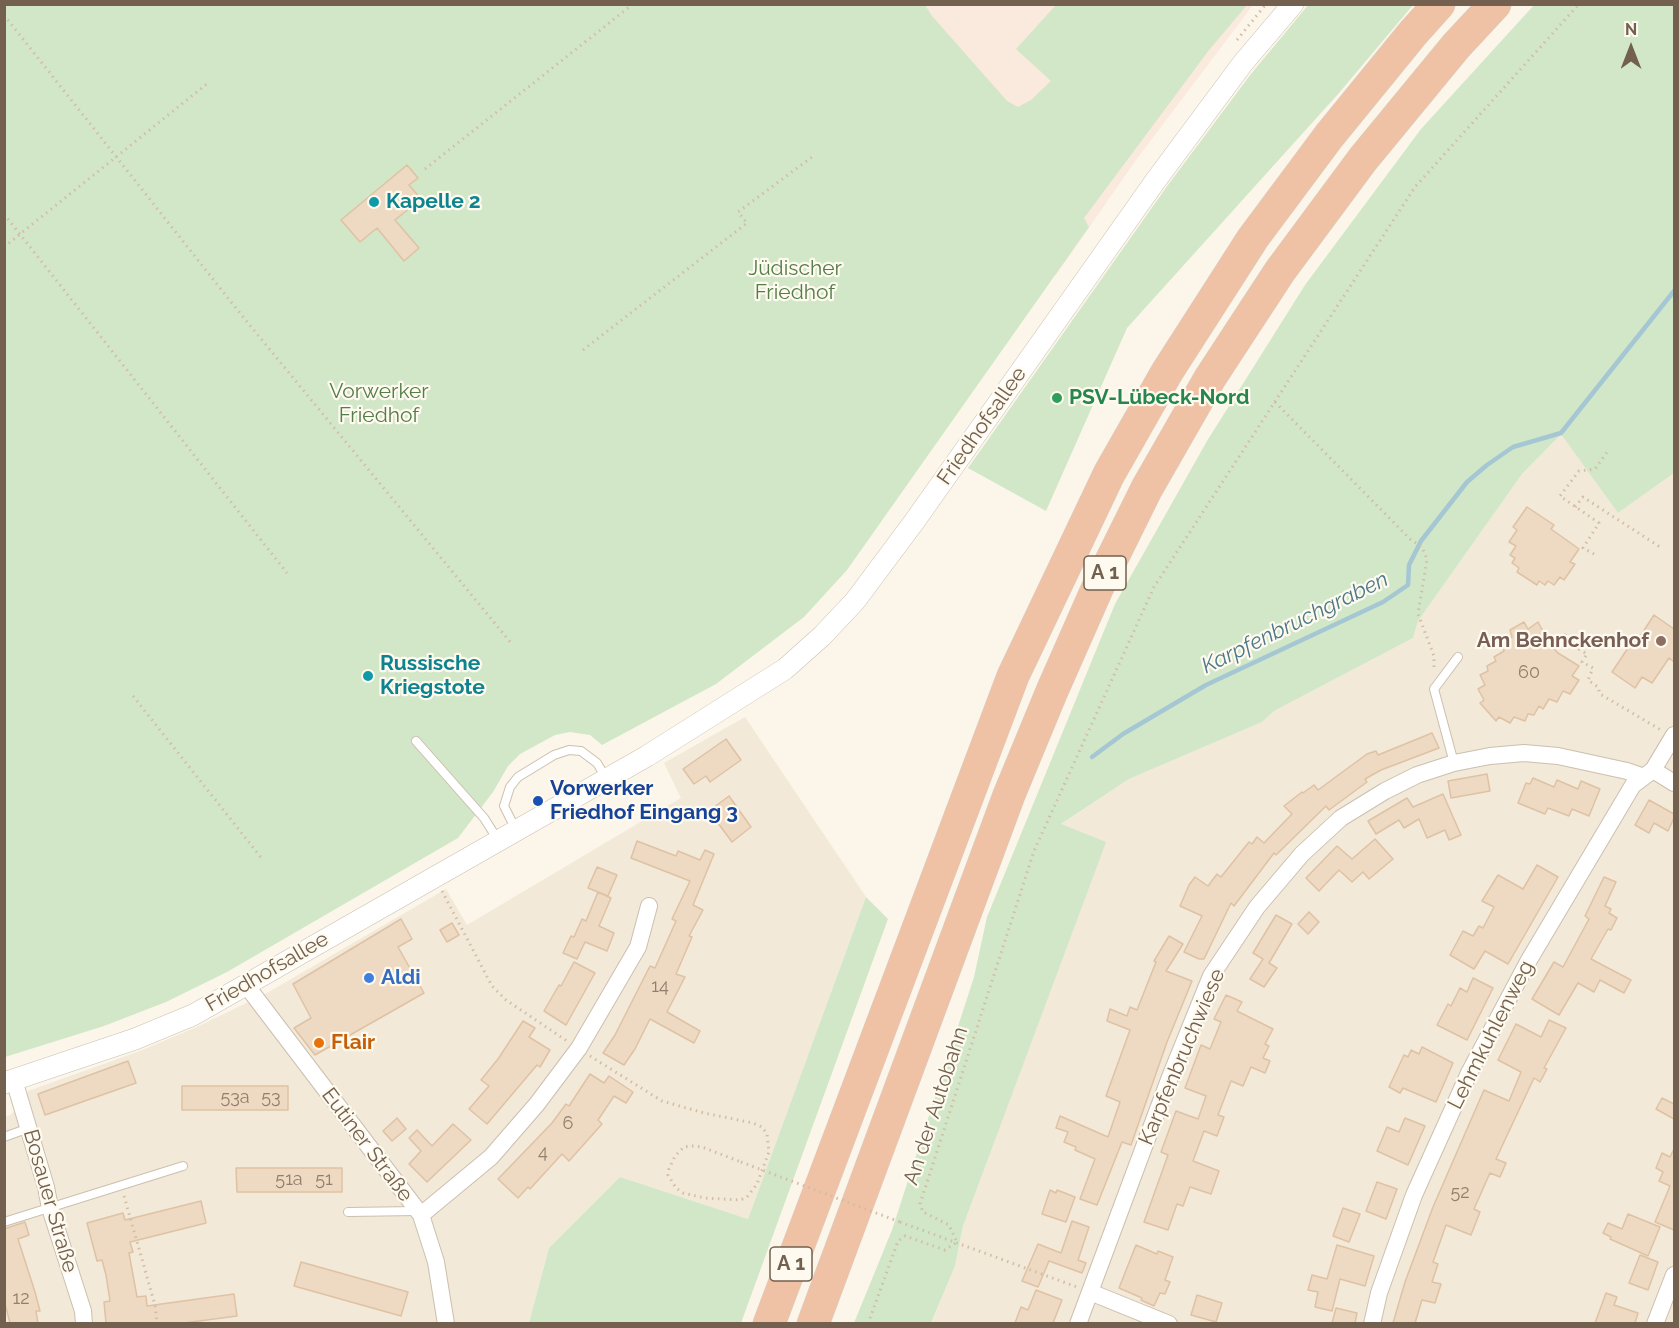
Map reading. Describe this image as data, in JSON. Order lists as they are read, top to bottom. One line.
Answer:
{"streets":{"highway":["A 1"],"street":["Friedhofsallee","Lehmkuhlenweg","Karpfenbruchwiese","Eutiner Straße","Bosauer Straße"],"path":["An der Autobahn"]},"crossings":[["Friedhofsallee","Eutiner Straße"],["Friedhofsallee","Bosauer Straße"],["Lehmkuhlenweg","Karpfenbruchwiese"]],"water":["Karpfenbruchgraben"],"parks":["Jüdischer Friedhof","Vorwerker Friedhof"],"places":["Kapelle 2","PSV-Lübeck-Nord","Am Behnckenhof","Russische Kriegstote","Vorwerker Friedhof Eingang 3","Aldi","Flair"],"house_numbers":["60","14","53a","53","6","4","51a","51","52","12"],"north":"top"}
